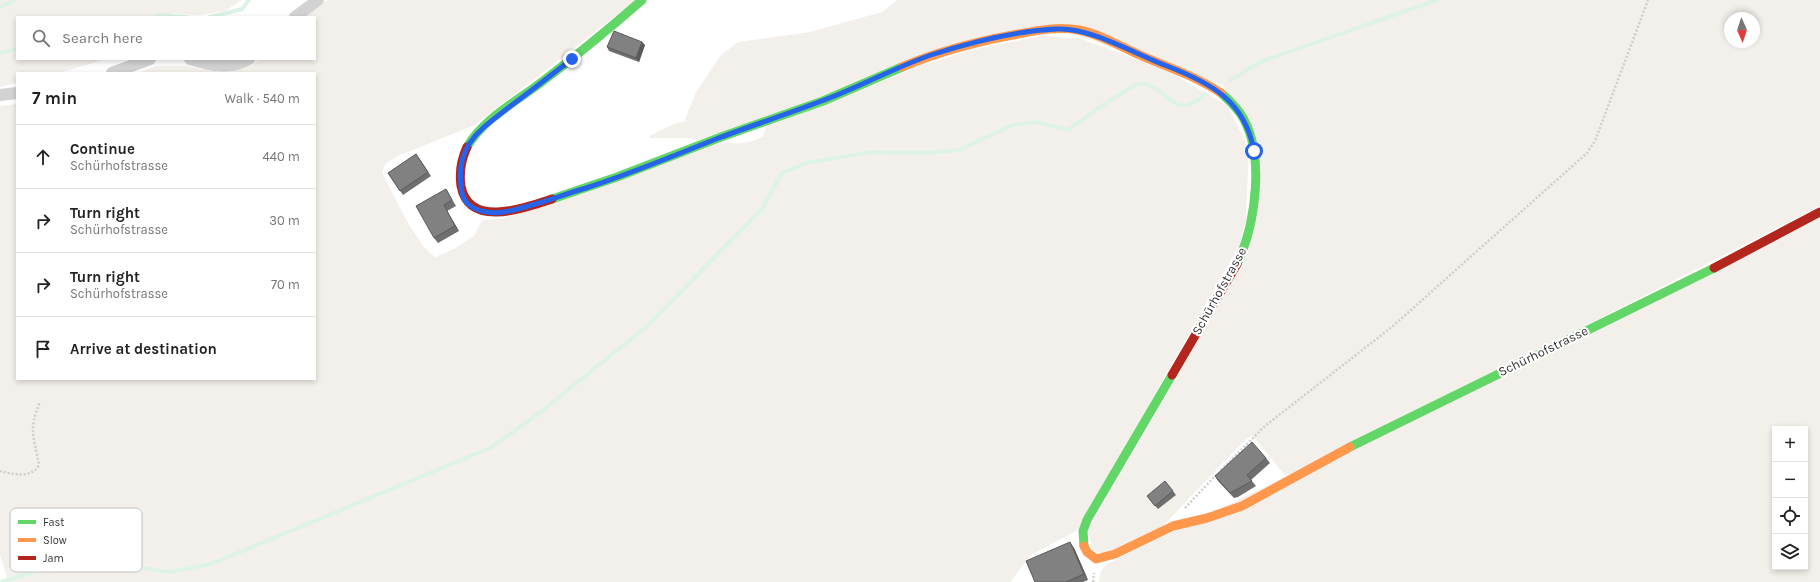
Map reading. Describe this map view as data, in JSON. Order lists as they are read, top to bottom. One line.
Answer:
{"streets":{"street":["Schürhofstrasse"]},"legend":["Fast","Slow","Jam"],"north":"bottom","page":{"search":"Search here","heading":["7 min","Walk · 540 m"],"list":[["Continue","Schürhofstrasse","440 m"],["Turn right","Schürhofstrasse","30 m"],["Turn right","Schürhofstrasse","70 m"],"Arrive at destination"],"map_buttons":["+","−"]}}
